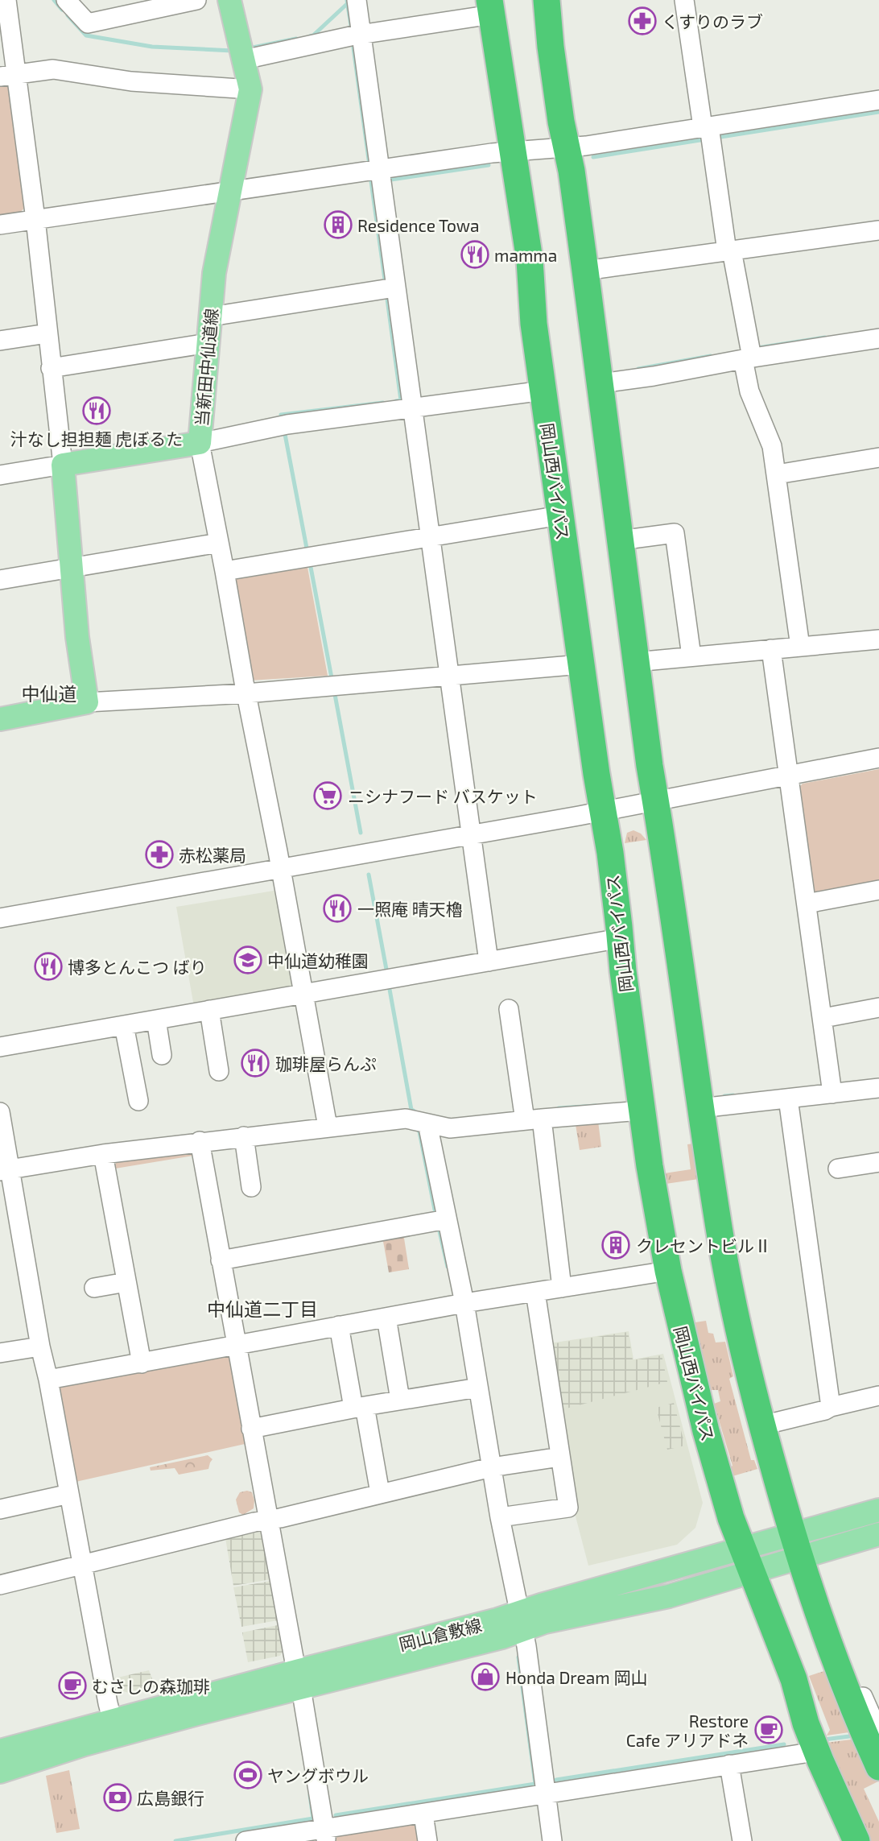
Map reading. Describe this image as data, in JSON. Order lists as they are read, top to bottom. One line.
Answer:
{"streets":{"highway":["岡山西バイパス"],"main road":["当新田中仙道線","岡山倉敷線"]},"crossings":[["岡山西バイパス","岡山倉敷線"]],"districts":["中仙道","中仙道二丁目"],"places":{"pharmacy":["くすりのラブ","赤松薬局"],"building":["Residence Towa","クレセントビルⅡ"],"restaurant":["mamma","汁なし担担麺 虎ぼるた","一照庵 晴天櫓","博多とんこつ ばり","珈琲屋らんぷ"],"supermarket":["ニシナフード バスケット"],"school or university":["中仙道幼稚園"],"shop":["Honda Dream 岡山"],"cafe":["むさしの森珈琲","Restore Cafe アリアドネ"],"sports":["ヤングボウル"],"bank":["広島銀行"]}}
